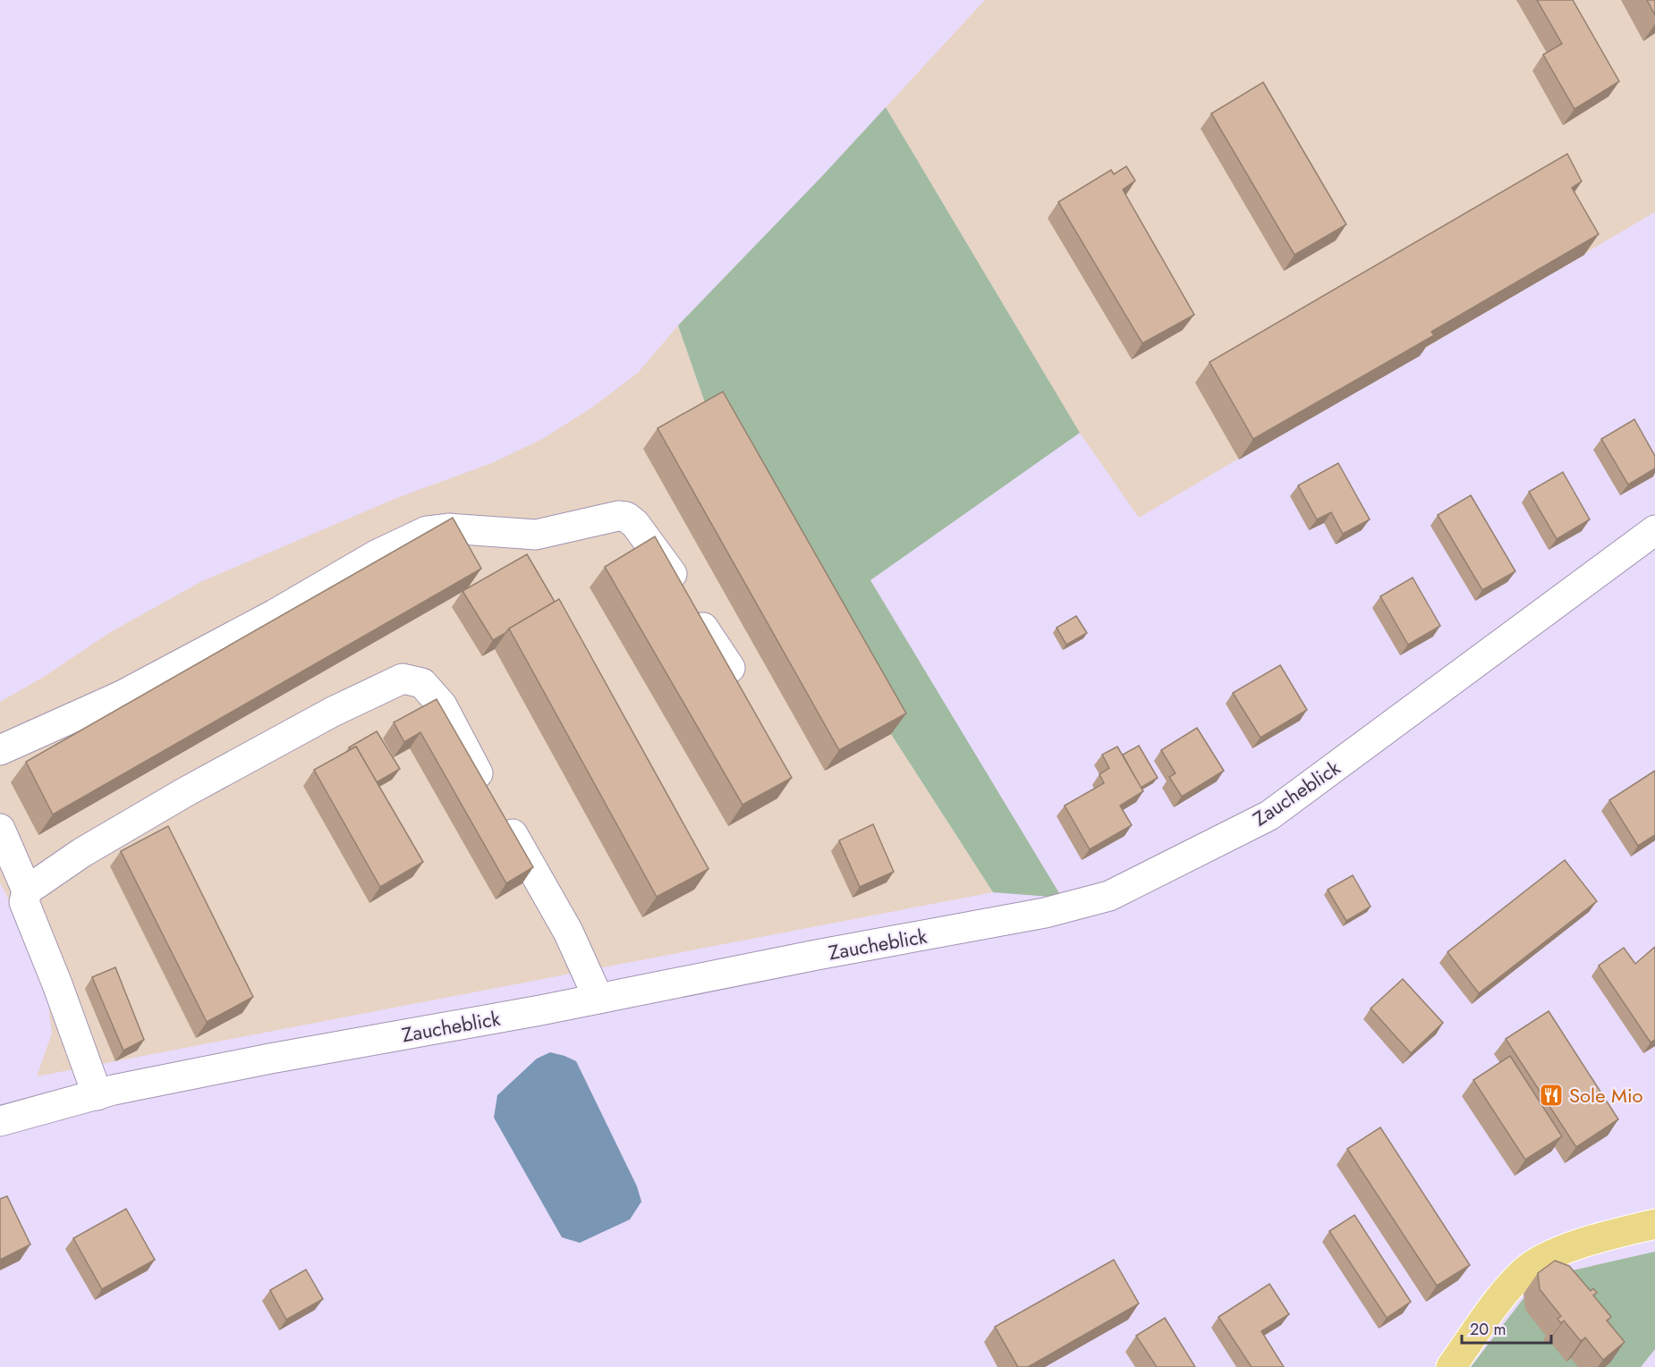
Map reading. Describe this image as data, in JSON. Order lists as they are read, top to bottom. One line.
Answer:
{"streets":{"street":["Zaucheblick"]},"places":{"restaurant":["Sole Mio"]},"scale_bar":"20 m"}
